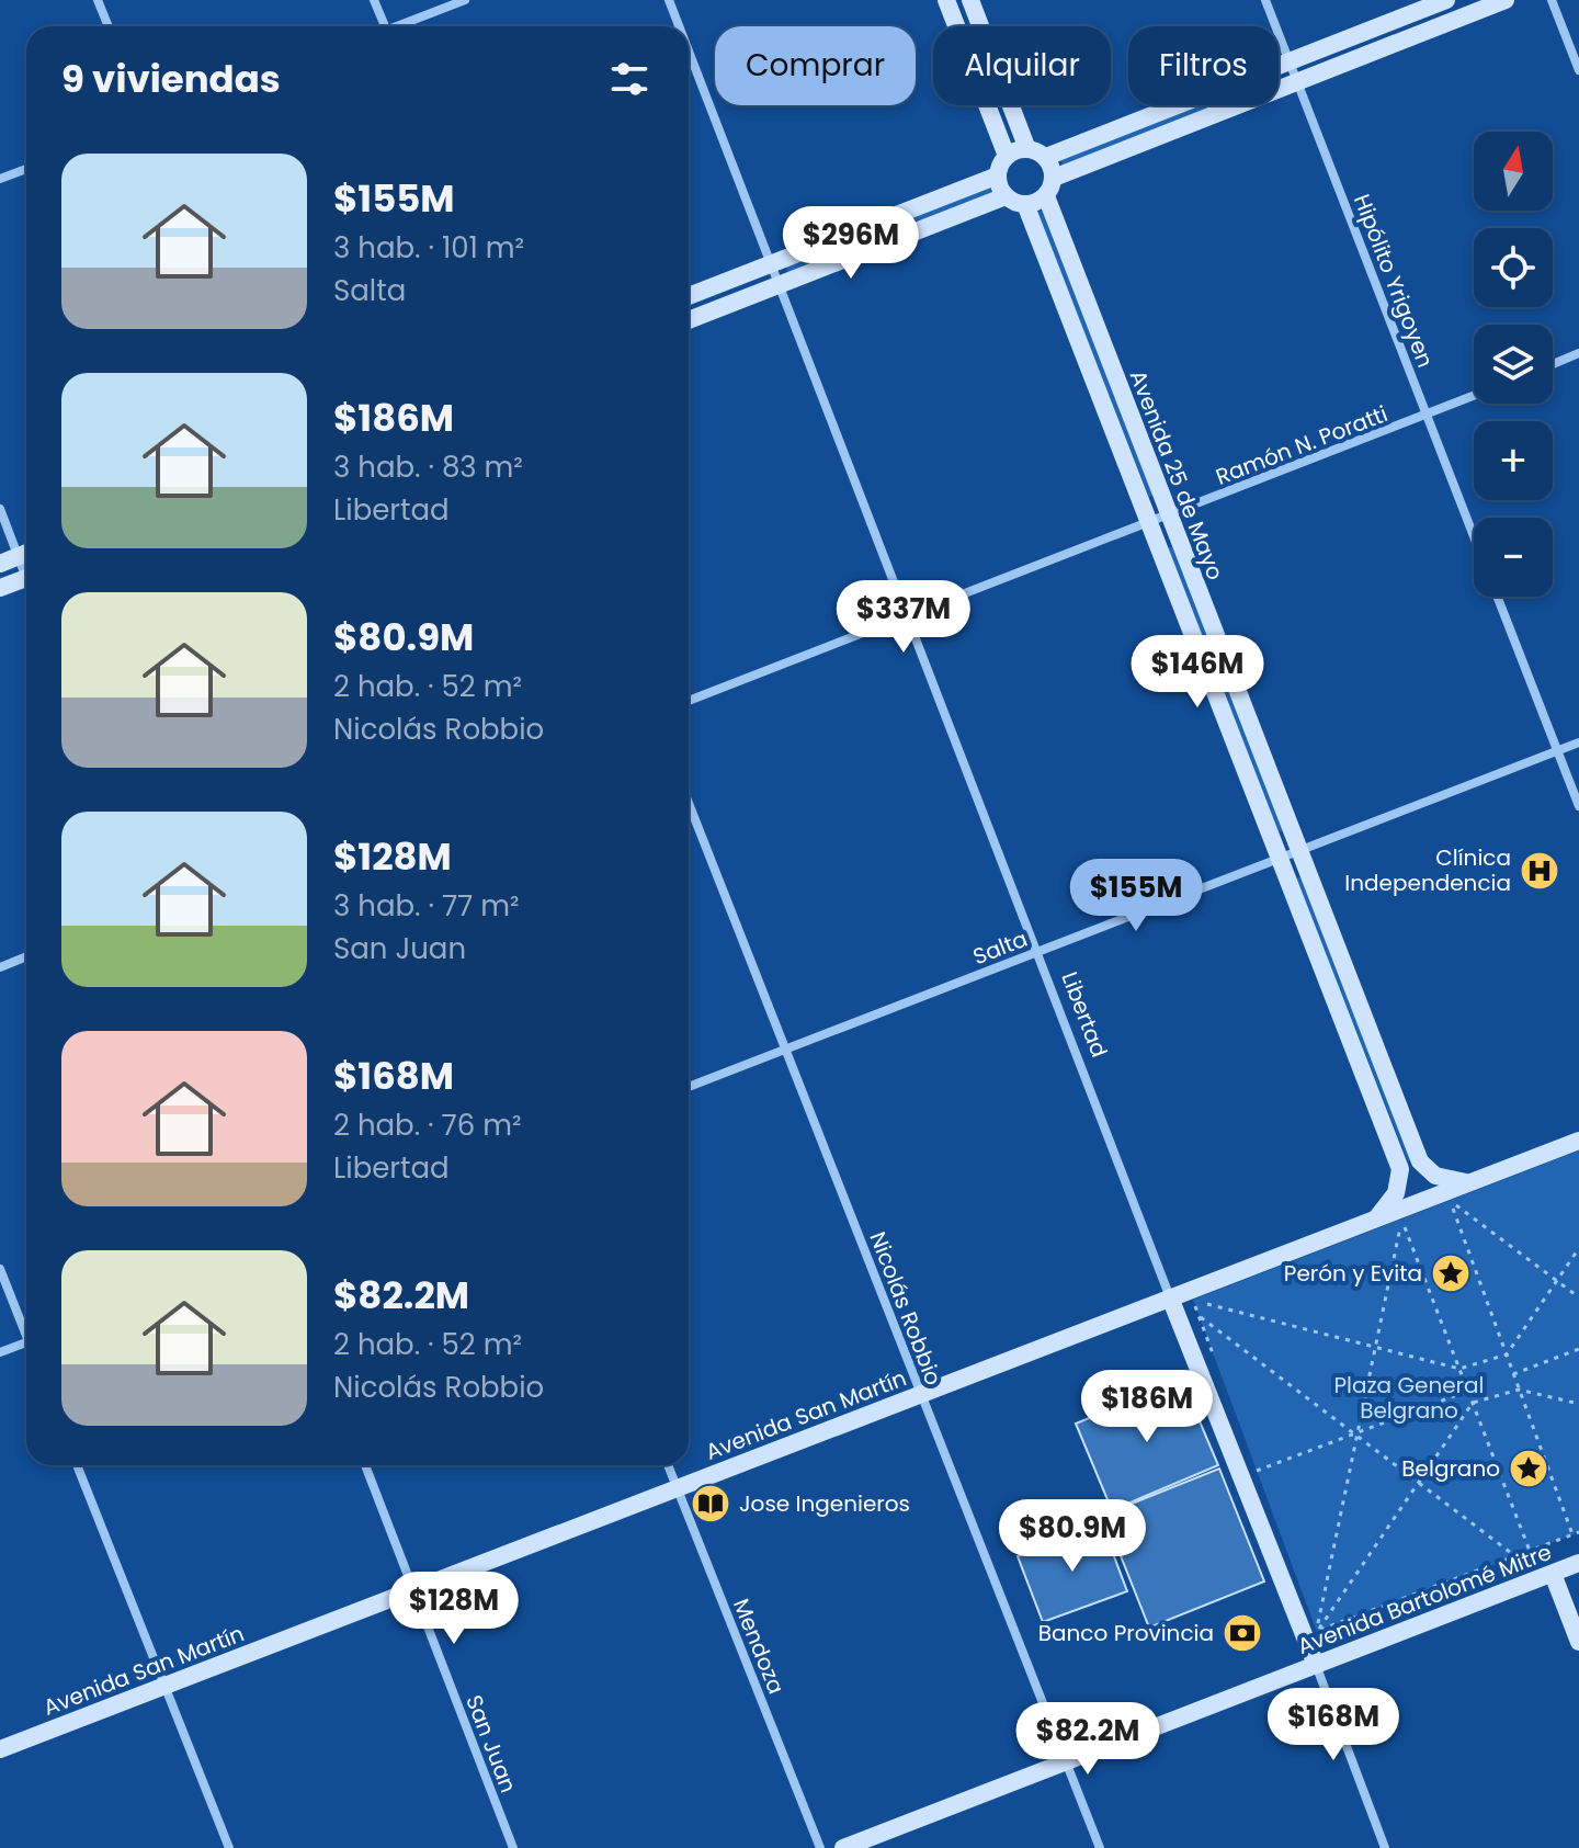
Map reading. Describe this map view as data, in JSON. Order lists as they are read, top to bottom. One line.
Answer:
{"streets":{"main road":["Avenida 25 de Mayo","Libertad","Avenida San Martín","Avenida Bartolomé Mitre"],"street":["Hipólito Yrigoyen","Ramón N. Poratti","Salta","Nicolás Robbio","Mendoza","San Juan"]},"crossings":[["Hipólito Yrigoyen","Ramón N. Poratti"],["Hipólito Yrigoyen","Salta"],["Ramón N. Poratti","Avenida 25 de Mayo"],["Ramón N. Poratti","Libertad"],["Avenida 25 de Mayo","Salta"],["Avenida 25 de Mayo","Avenida San Martín"],["Salta","Libertad"],["Salta","Nicolás Robbio"],["Libertad","Avenida San Martín"],["Libertad","Avenida Bartolomé Mitre"],["Nicolás Robbio","Avenida San Martín"],["Nicolás Robbio","Avenida Bartolomé Mitre"],["Avenida San Martín","Mendoza"],["Avenida San Martín","San Juan"]],"parks":["Plaza General Belgrano"],"places":{"hospital":["Clínica Independencia"],"place":["Perón y Evita","Belgrano"],"library":["Jose Ingenieros"],"bank":["Banco Provincia"]},"north":"top","page":{"chip":["Comprar","Alquilar","Filtros"],"heading":"9 viviendas","map_buttons":["+","−"],"list":[{"name":"$155M","note":"3 hab. · 101 m² · Salta"},{"name":"$186M","note":"3 hab. · 83 m² · Libertad"},{"name":"$80.9M","note":"2 hab. · 52 m² · Nicolás Robbio"},{"name":"$128M","note":"3 hab. · 77 m² · San Juan"},{"name":"$168M","note":"2 hab. · 76 m² · Libertad"},{"name":"$82.2M","note":"2 hab. · 52 m² · Nicolás Robbio"}],"price":["$296M","$337M","$146M","$155M","$186M","$80.9M","$128M","$168M","$82.2M"]}}
